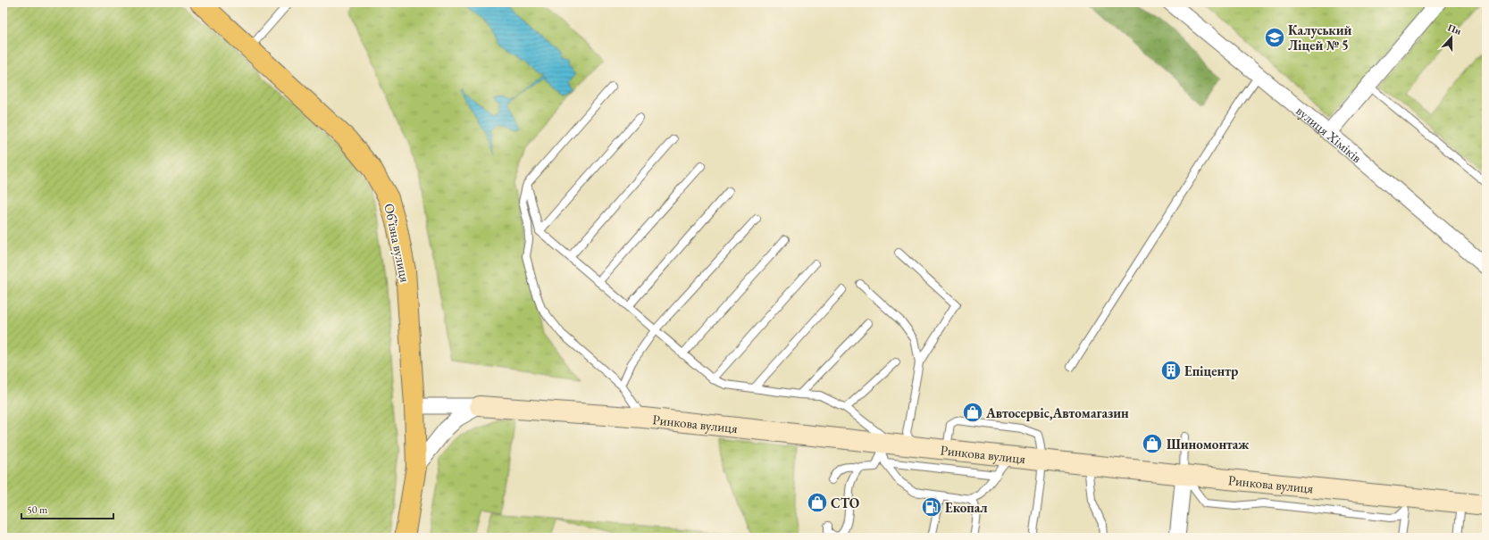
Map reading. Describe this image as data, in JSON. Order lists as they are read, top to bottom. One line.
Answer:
{"streets":{"main road":["Обʼїзна вулиця","Ринкова вулиця"],"street":["вулиця Хіміків"]},"crossings":[["Обʼїзна вулиця","Ринкова вулиця"]],"places":{"school or university":["Калуський Ліцей № 5"],"building":["Епіцентр"],"shop":["Автосервіс,Автомагазин","Шиномонтаж","СТО"],"fuel station":["Екопал"]},"scale_bar":"50 m","north":"top"}
